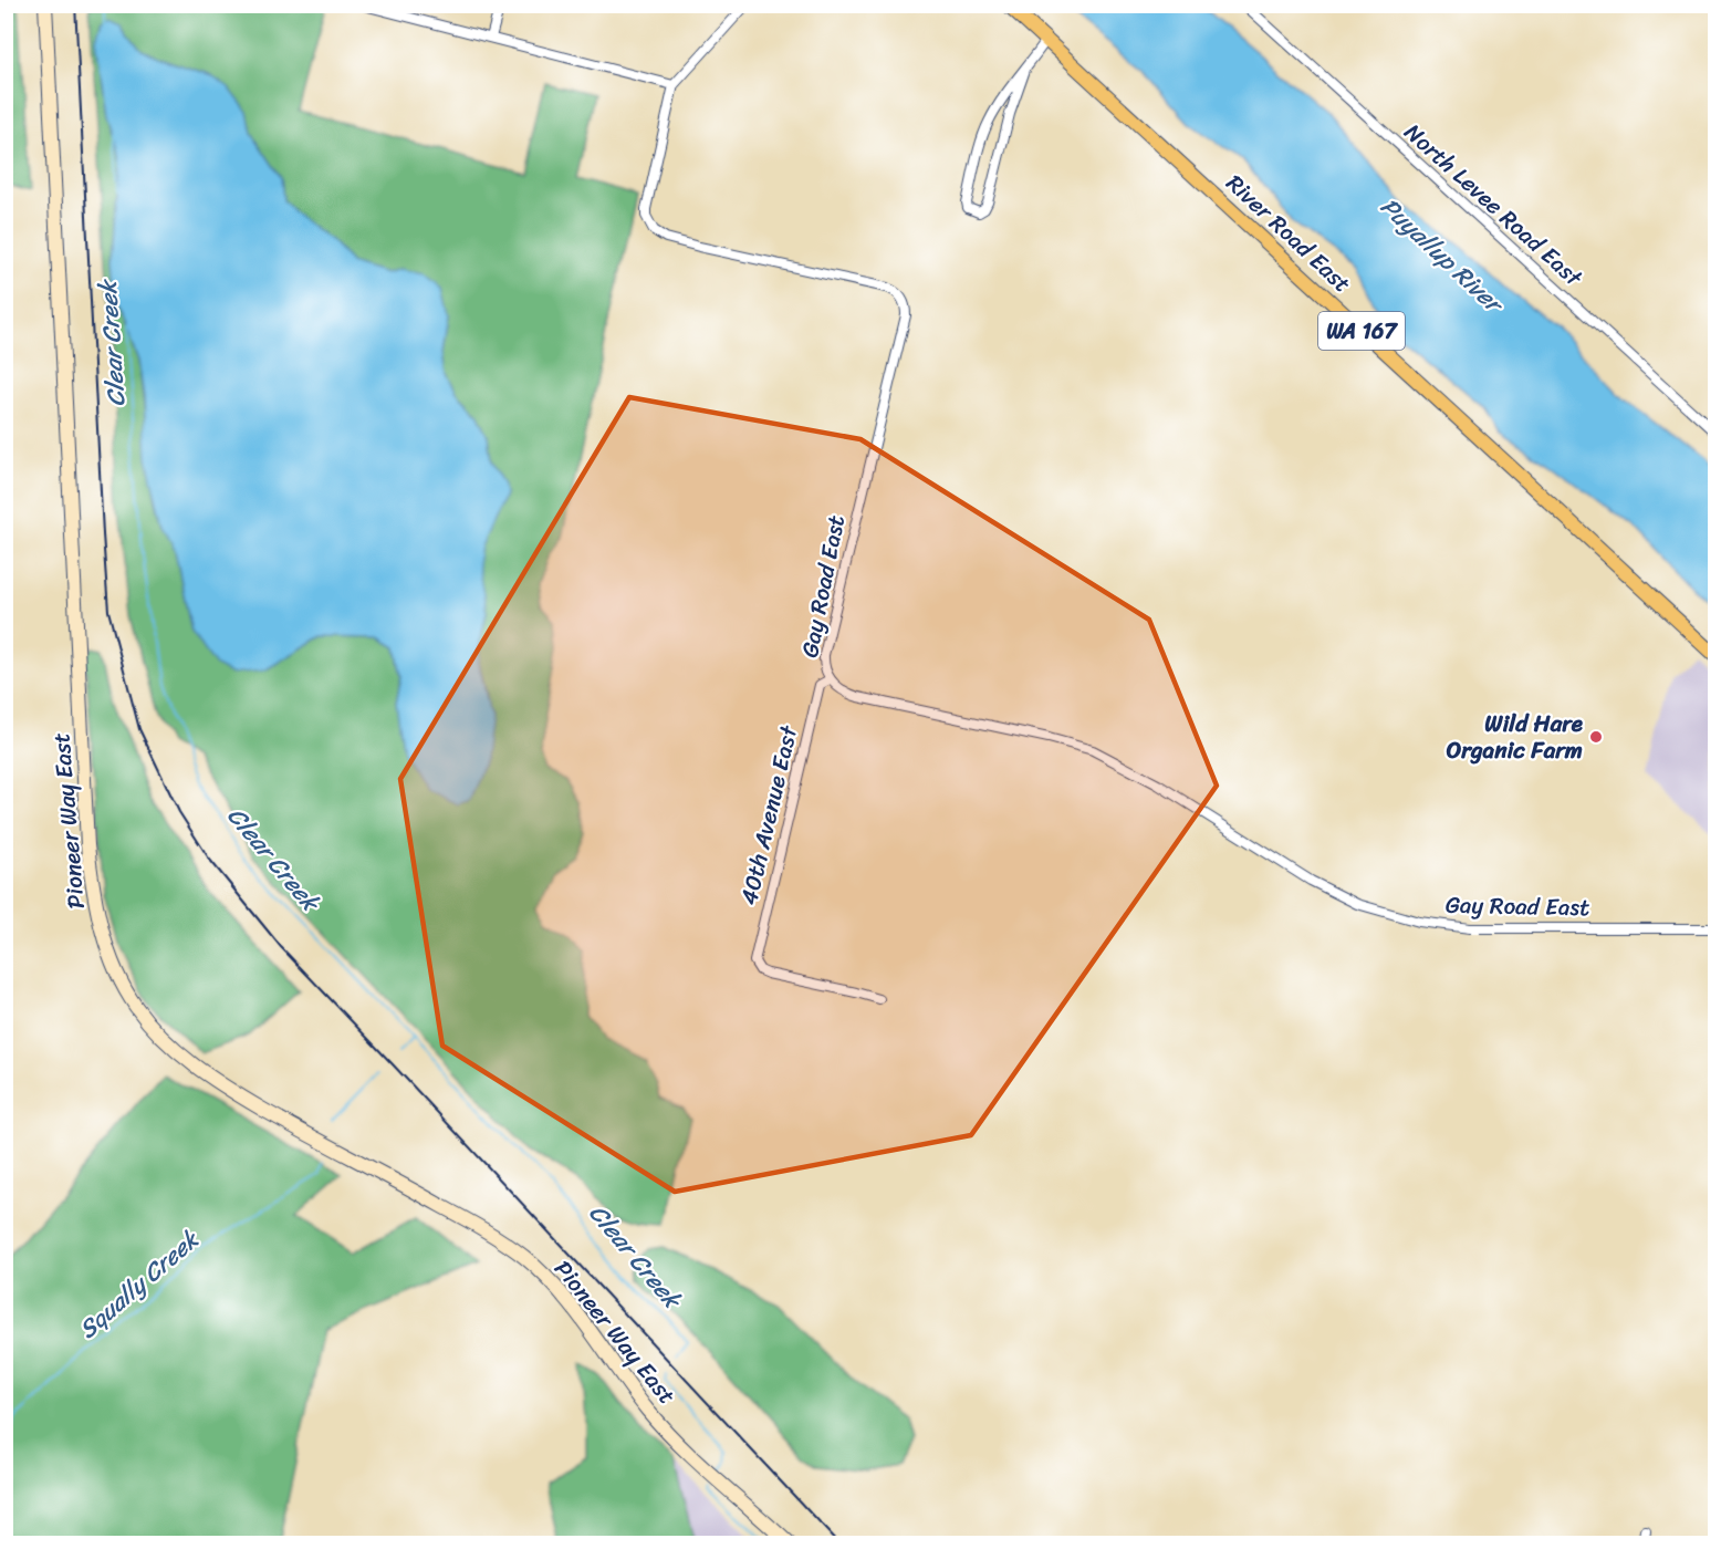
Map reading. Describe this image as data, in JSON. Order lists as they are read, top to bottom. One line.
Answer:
{"streets":{"main road":["River Road East","WA 167","Pioneer Way East"],"street":["North Levee Road East","Gay Road East","40th Avenue East"]},"crossings":[["Gay Road East","40th Avenue East"]],"water":["Puyallup River","Clear Creek","Squally Creek"],"places":["Wild Hare Organic Farm"]}
